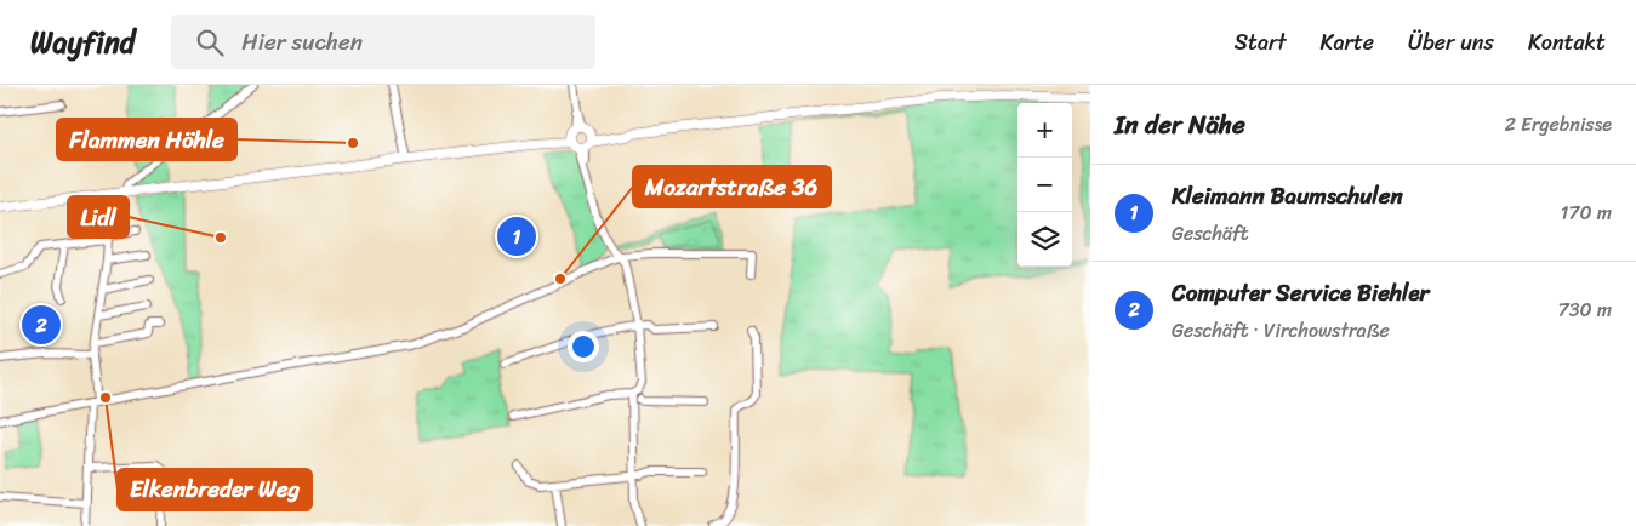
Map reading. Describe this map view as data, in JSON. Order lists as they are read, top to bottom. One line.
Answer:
{"places":["Flammen Höhle","Lidl","Mozartstraße 36","Elkenbreder Weg"],"page":{"header":"Wayfind","search":"Hier suchen","nav":["Start","Karte","Über uns","Kontakt"],"heading":["In der Nähe","2 Ergebnisse"],"map_buttons":["+","−"],"list":[{"mark":"1","name":"Kleimann Baumschulen","note":"Geschäft","value":"170 m"},{"mark":"2","name":"Computer Service Biehler","note":"Geschäft · Virchowstraße","value":"730 m"}],"pins":["1","2"]}}
